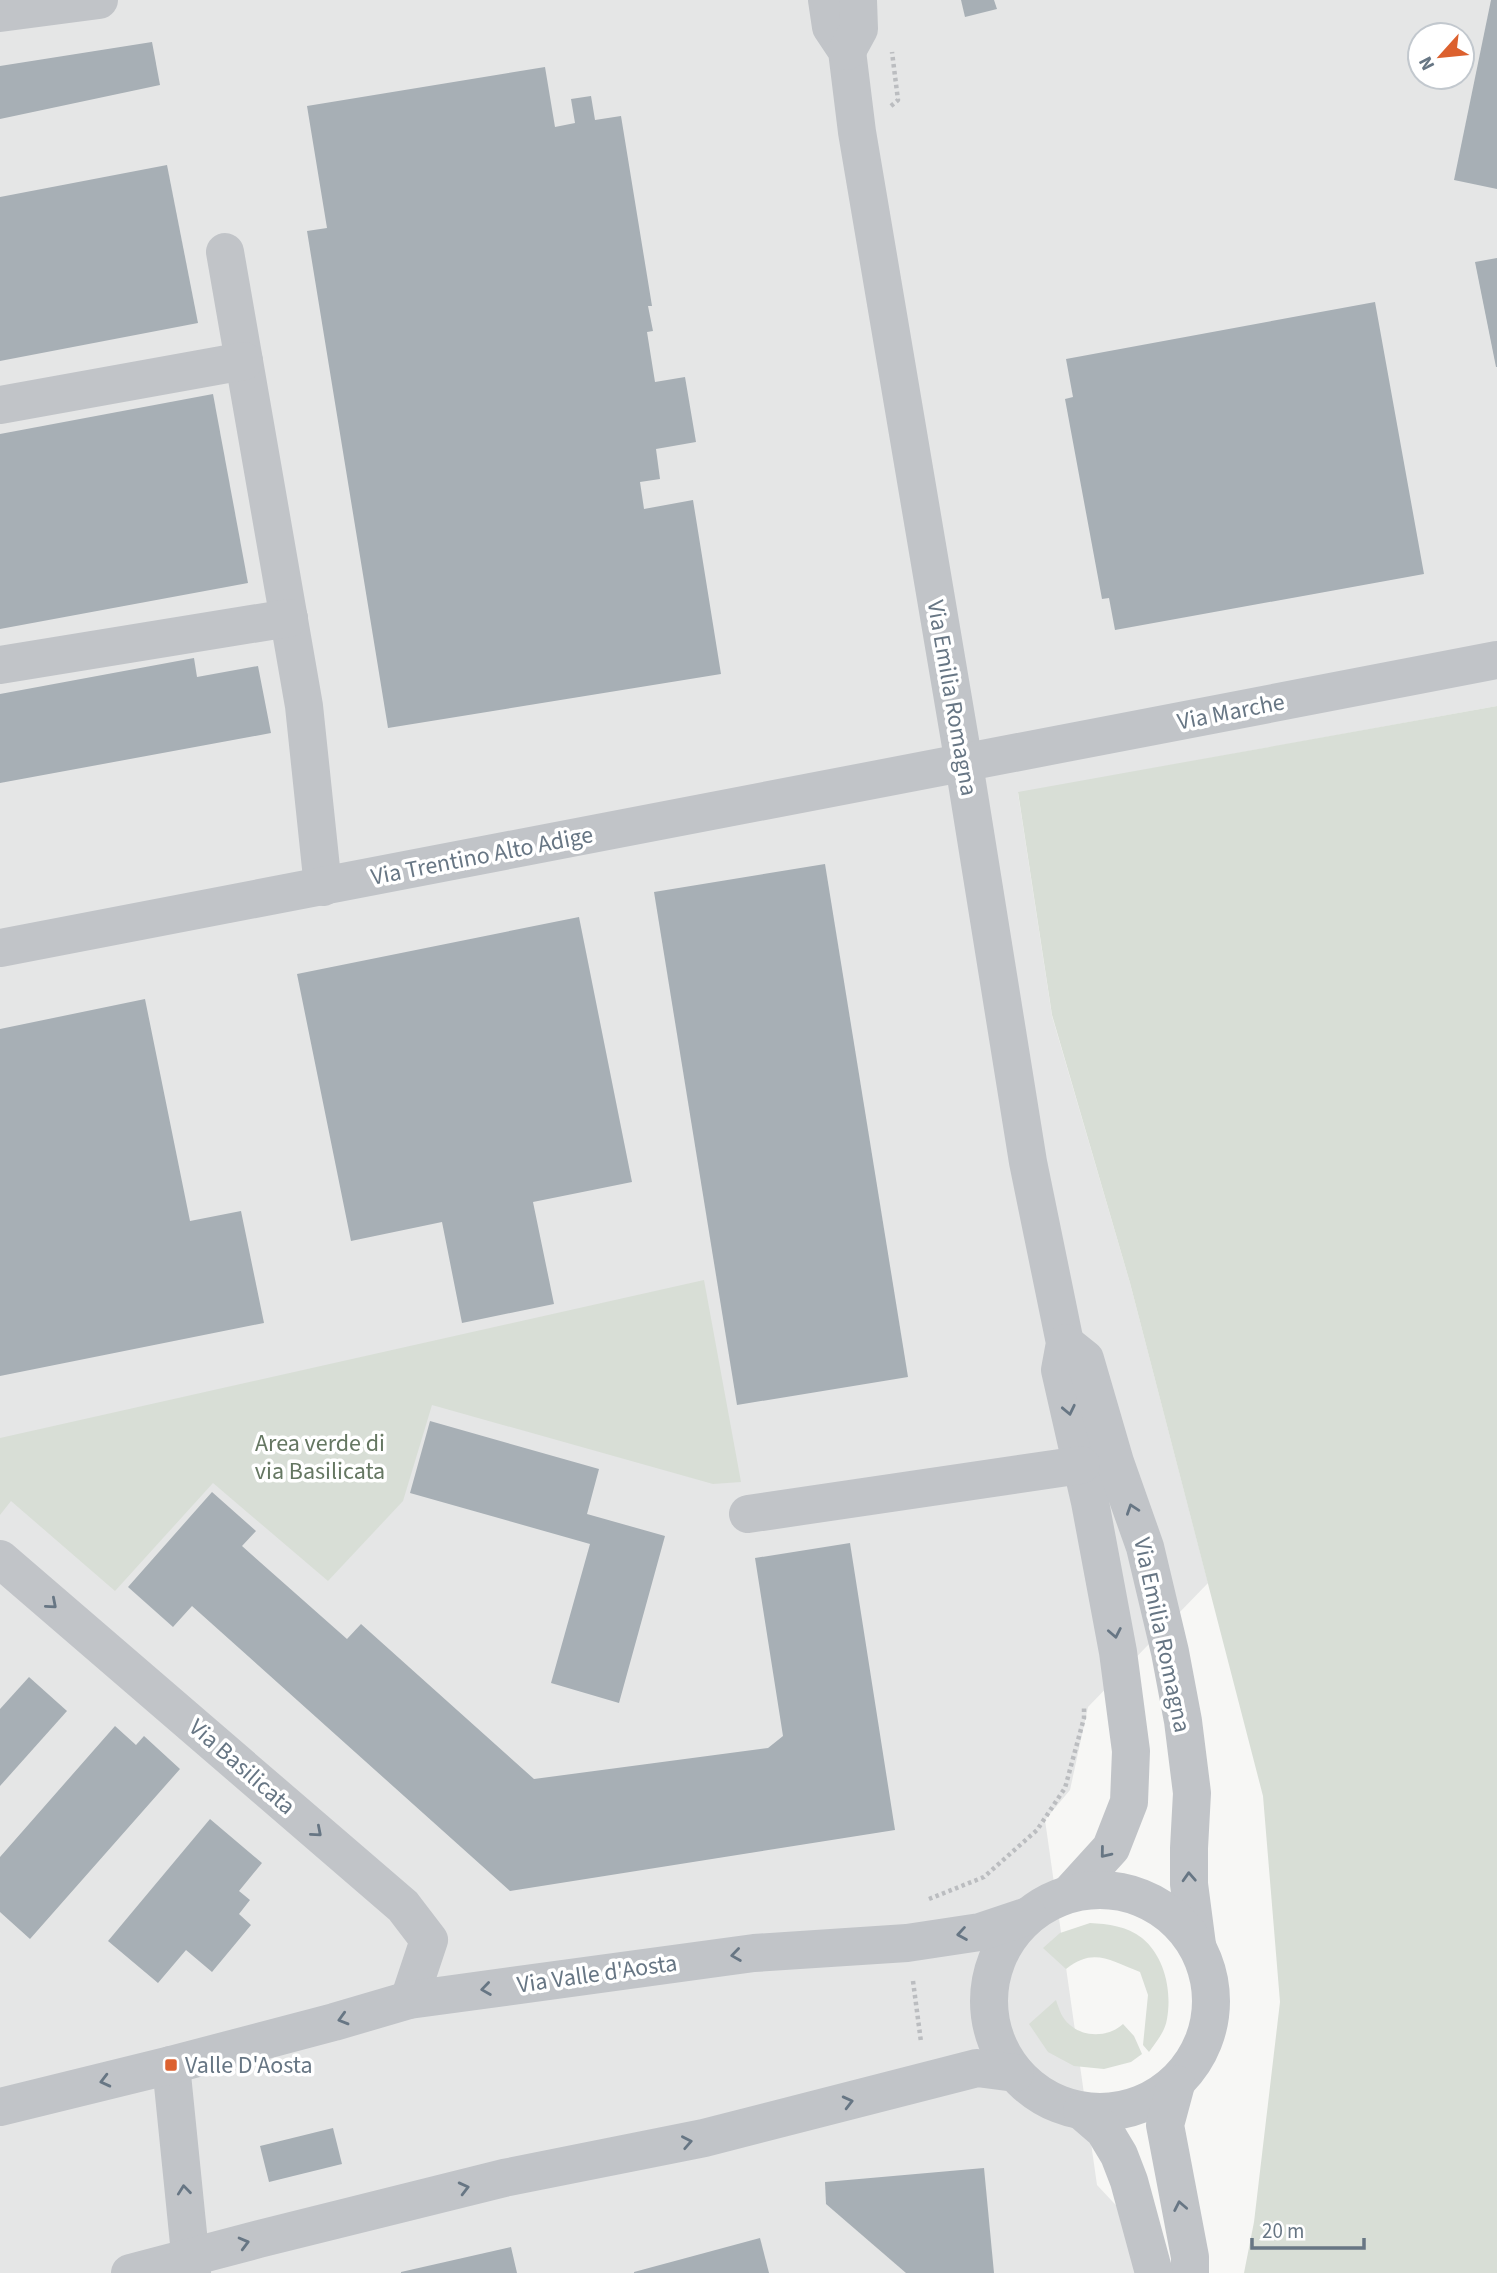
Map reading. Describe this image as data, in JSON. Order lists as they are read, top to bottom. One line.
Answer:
{"streets":{"street":["Via Emilia Romagna","Via Marche","Via Trentino Alto Adige","Via Basilicata","Via Valle d'Aosta"]},"crossings":[["Via Emilia Romagna","Via Marche"],["Via Emilia Romagna","Via Trentino Alto Adige"],["Via Emilia Romagna","Via Valle d'Aosta"],["Via Marche","Via Trentino Alto Adige"],["Via Basilicata","Via Valle d'Aosta"]],"one_way":["Via Basilicata"],"parks":["Area verde di via Basilicata"],"places":{"transit":["Valle D'Aosta"]},"scale_bar":"20 m","north":"bottom left"}
